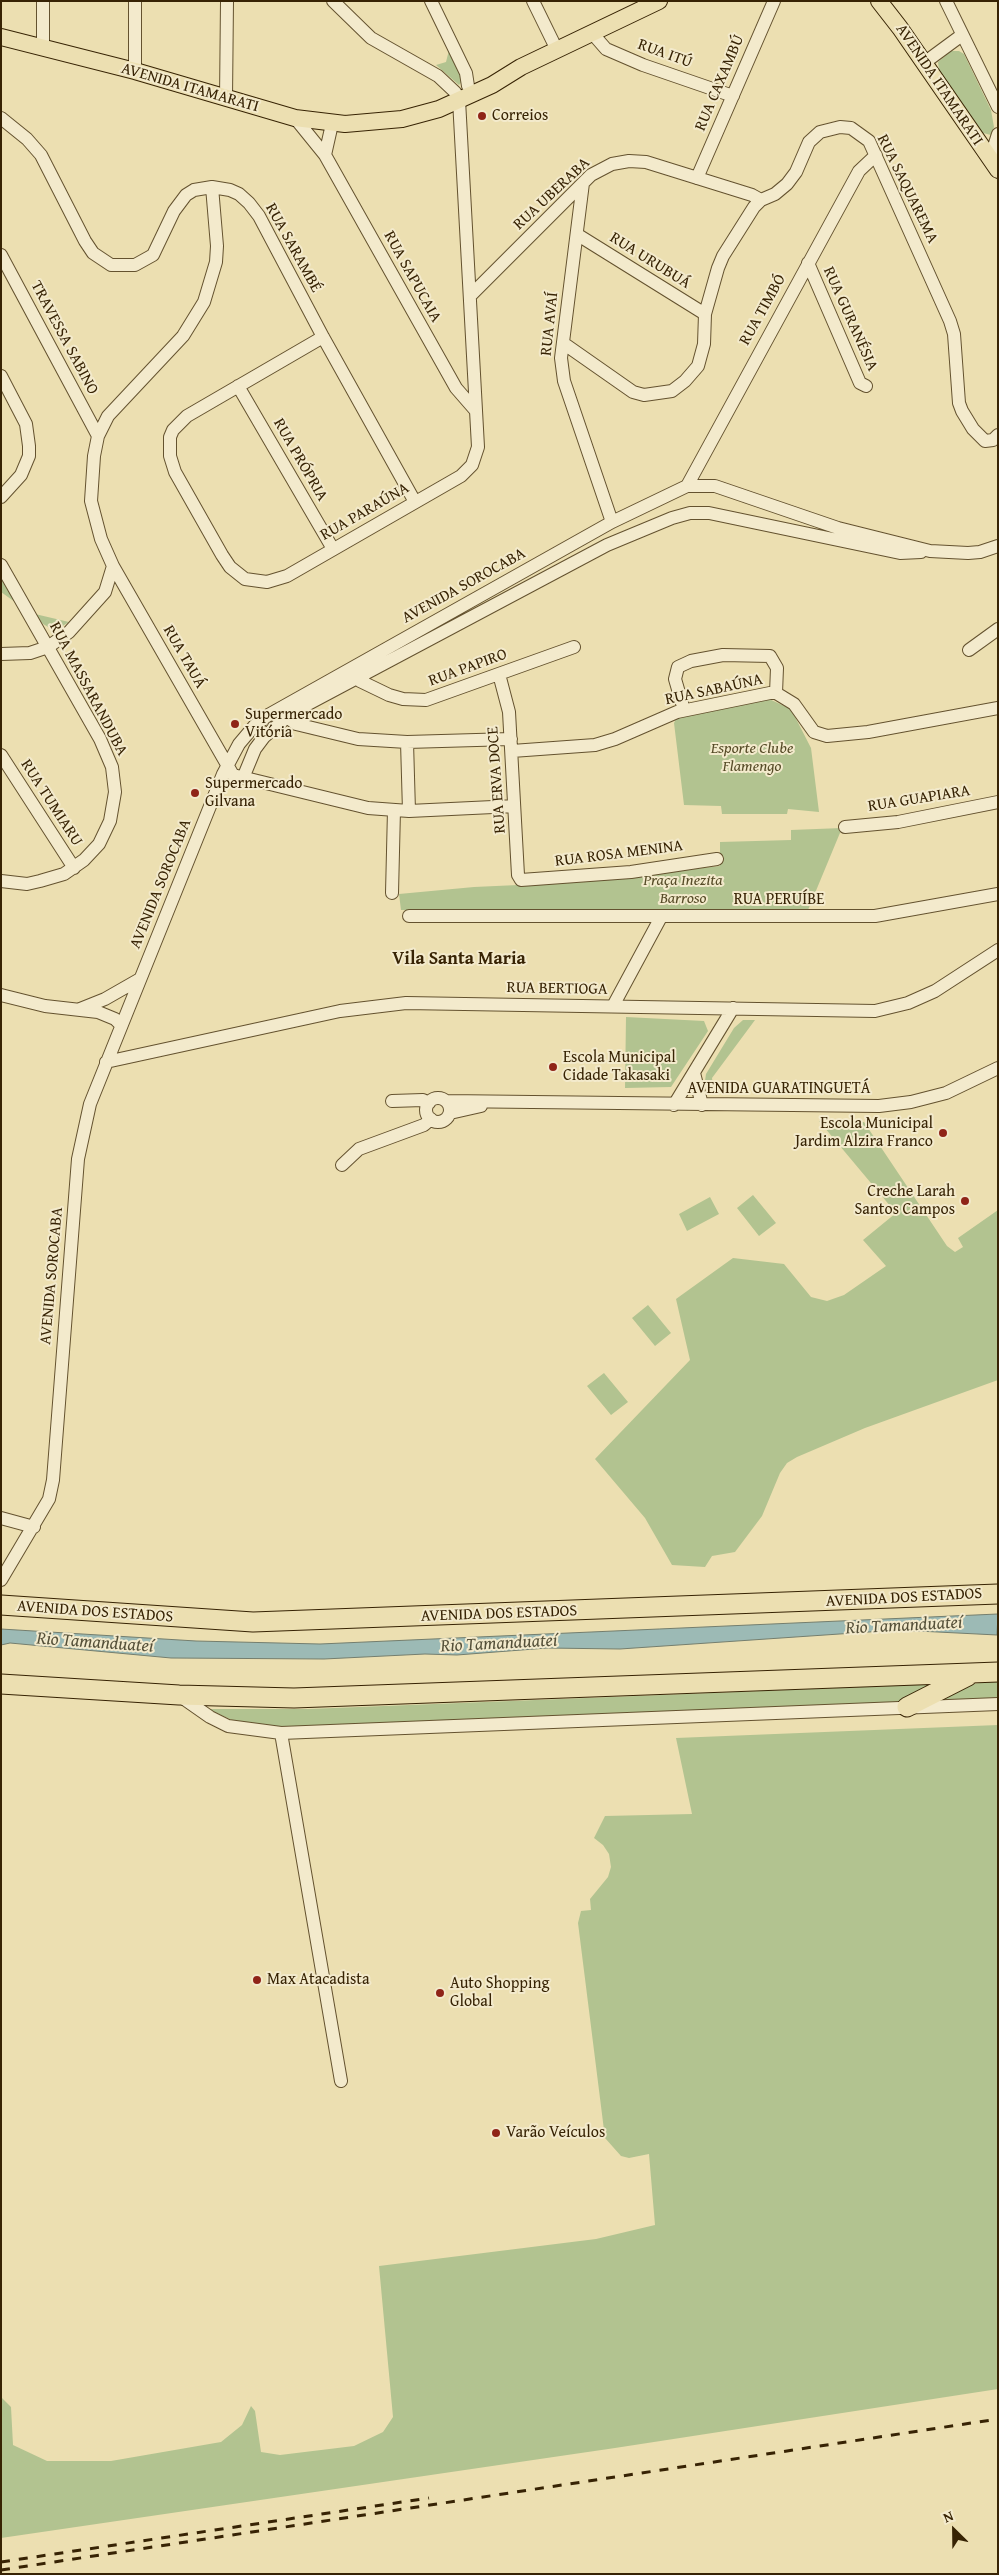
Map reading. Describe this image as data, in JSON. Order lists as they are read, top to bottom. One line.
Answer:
{"streets":{"highway":["AVENIDA DOS ESTADOS"],"main road":["AVENIDA ITAMARATI"],"street":["RUA ITÚ","RUA CAXAMBÚ","RUA SAQUAREMA","RUA UBERABA","RUA SARAMBÉ","RUA URUBUÁ","RUA SAPUCAIA","RUA TIMBÓ","RUA GURANÉSIA","RUA AVAÍ","TRAVESSA SABINO","RUA PRÓPRIA","RUA PARAÚNA","AVENIDA SOROCABA","RUA TAUÁ","RUA PAPIRO","RUA MASSARANDUBA","RUA SABAÚNA","RUA ERVA DOCE","RUA GUAPIARA","RUA TUMIARU","RUA ROSA MENINA","RUA PERUÍBE","RUA BERTIOGA","AVENIDA GUARATINGUETÁ"]},"crossings":[["RUA ITÚ","RUA CAXAMBÚ"],["RUA ITÚ","AVENIDA ITAMARATI"],["RUA CAXAMBÚ","RUA UBERABA"],["AVENIDA ITAMARATI","RUA SAPUCAIA"],["AVENIDA ITAMARATI","RUA PARAÚNA"],["RUA SAQUAREMA","RUA UBERABA"],["RUA SAQUAREMA","RUA URUBUÁ"],["RUA SAQUAREMA","RUA TIMBÓ"],["RUA SAQUAREMA","RUA AVAÍ"],["RUA UBERABA","RUA AVAÍ"],["RUA UBERABA","RUA PARAÚNA"],["RUA SARAMBÉ","RUA PARAÚNA"],["RUA URUBUÁ","RUA AVAÍ"],["RUA SAPUCAIA","RUA PARAÚNA"],["RUA TIMBÓ","RUA GURANÉSIA"],["RUA TIMBÓ","AVENIDA SOROCABA"],["RUA AVAÍ","AVENIDA SOROCABA"],["TRAVESSA SABINO","RUA TAUÁ"],["RUA PRÓPRIA","RUA PARAÚNA"],["AVENIDA SOROCABA","RUA TAUÁ"],["AVENIDA SOROCABA","RUA PAPIRO"],["AVENIDA SOROCABA","RUA SABAÚNA"],["AVENIDA SOROCABA","RUA BERTIOGA"],["RUA PAPIRO","RUA ERVA DOCE"],["RUA MASSARANDUBA","RUA TUMIARU"],["RUA SABAÚNA","RUA ERVA DOCE"],["RUA ERVA DOCE","RUA ROSA MENINA"]],"districts":["Vila Santa Maria"],"water":["Rio Tamanduateí"],"parks":["Esporte Clube Flamengo","Praça Inezita Barroso"],"places":["Correios","Supermercado Vitória","Supermercado Gilvana","Escola Municipal Cidade Takasaki","Escola Municipal Jardim Alzira Franco","Creche Larah Santos Campos","Max Atacadista","Auto Shopping Global","Varão Veículos"],"north":"top left"}
